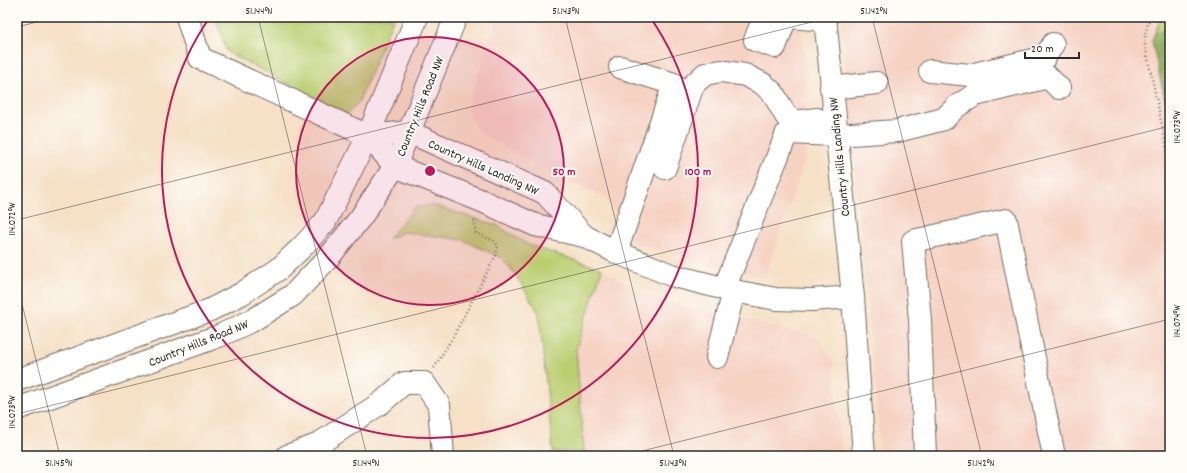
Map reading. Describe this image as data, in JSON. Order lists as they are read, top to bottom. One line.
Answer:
{"streets":{"street":["Country Hills Road NW","Country Hills Landing NW"]},"crossings":[["Country Hills Road NW","Country Hills Landing NW"]],"scale_bar":"20 m","coordinates":["51.144°N","51.143°N","51.142°N","114.073°W","114.072°W","114.074°W","51.145°N"],"rings":["50 m","100 m"]}
